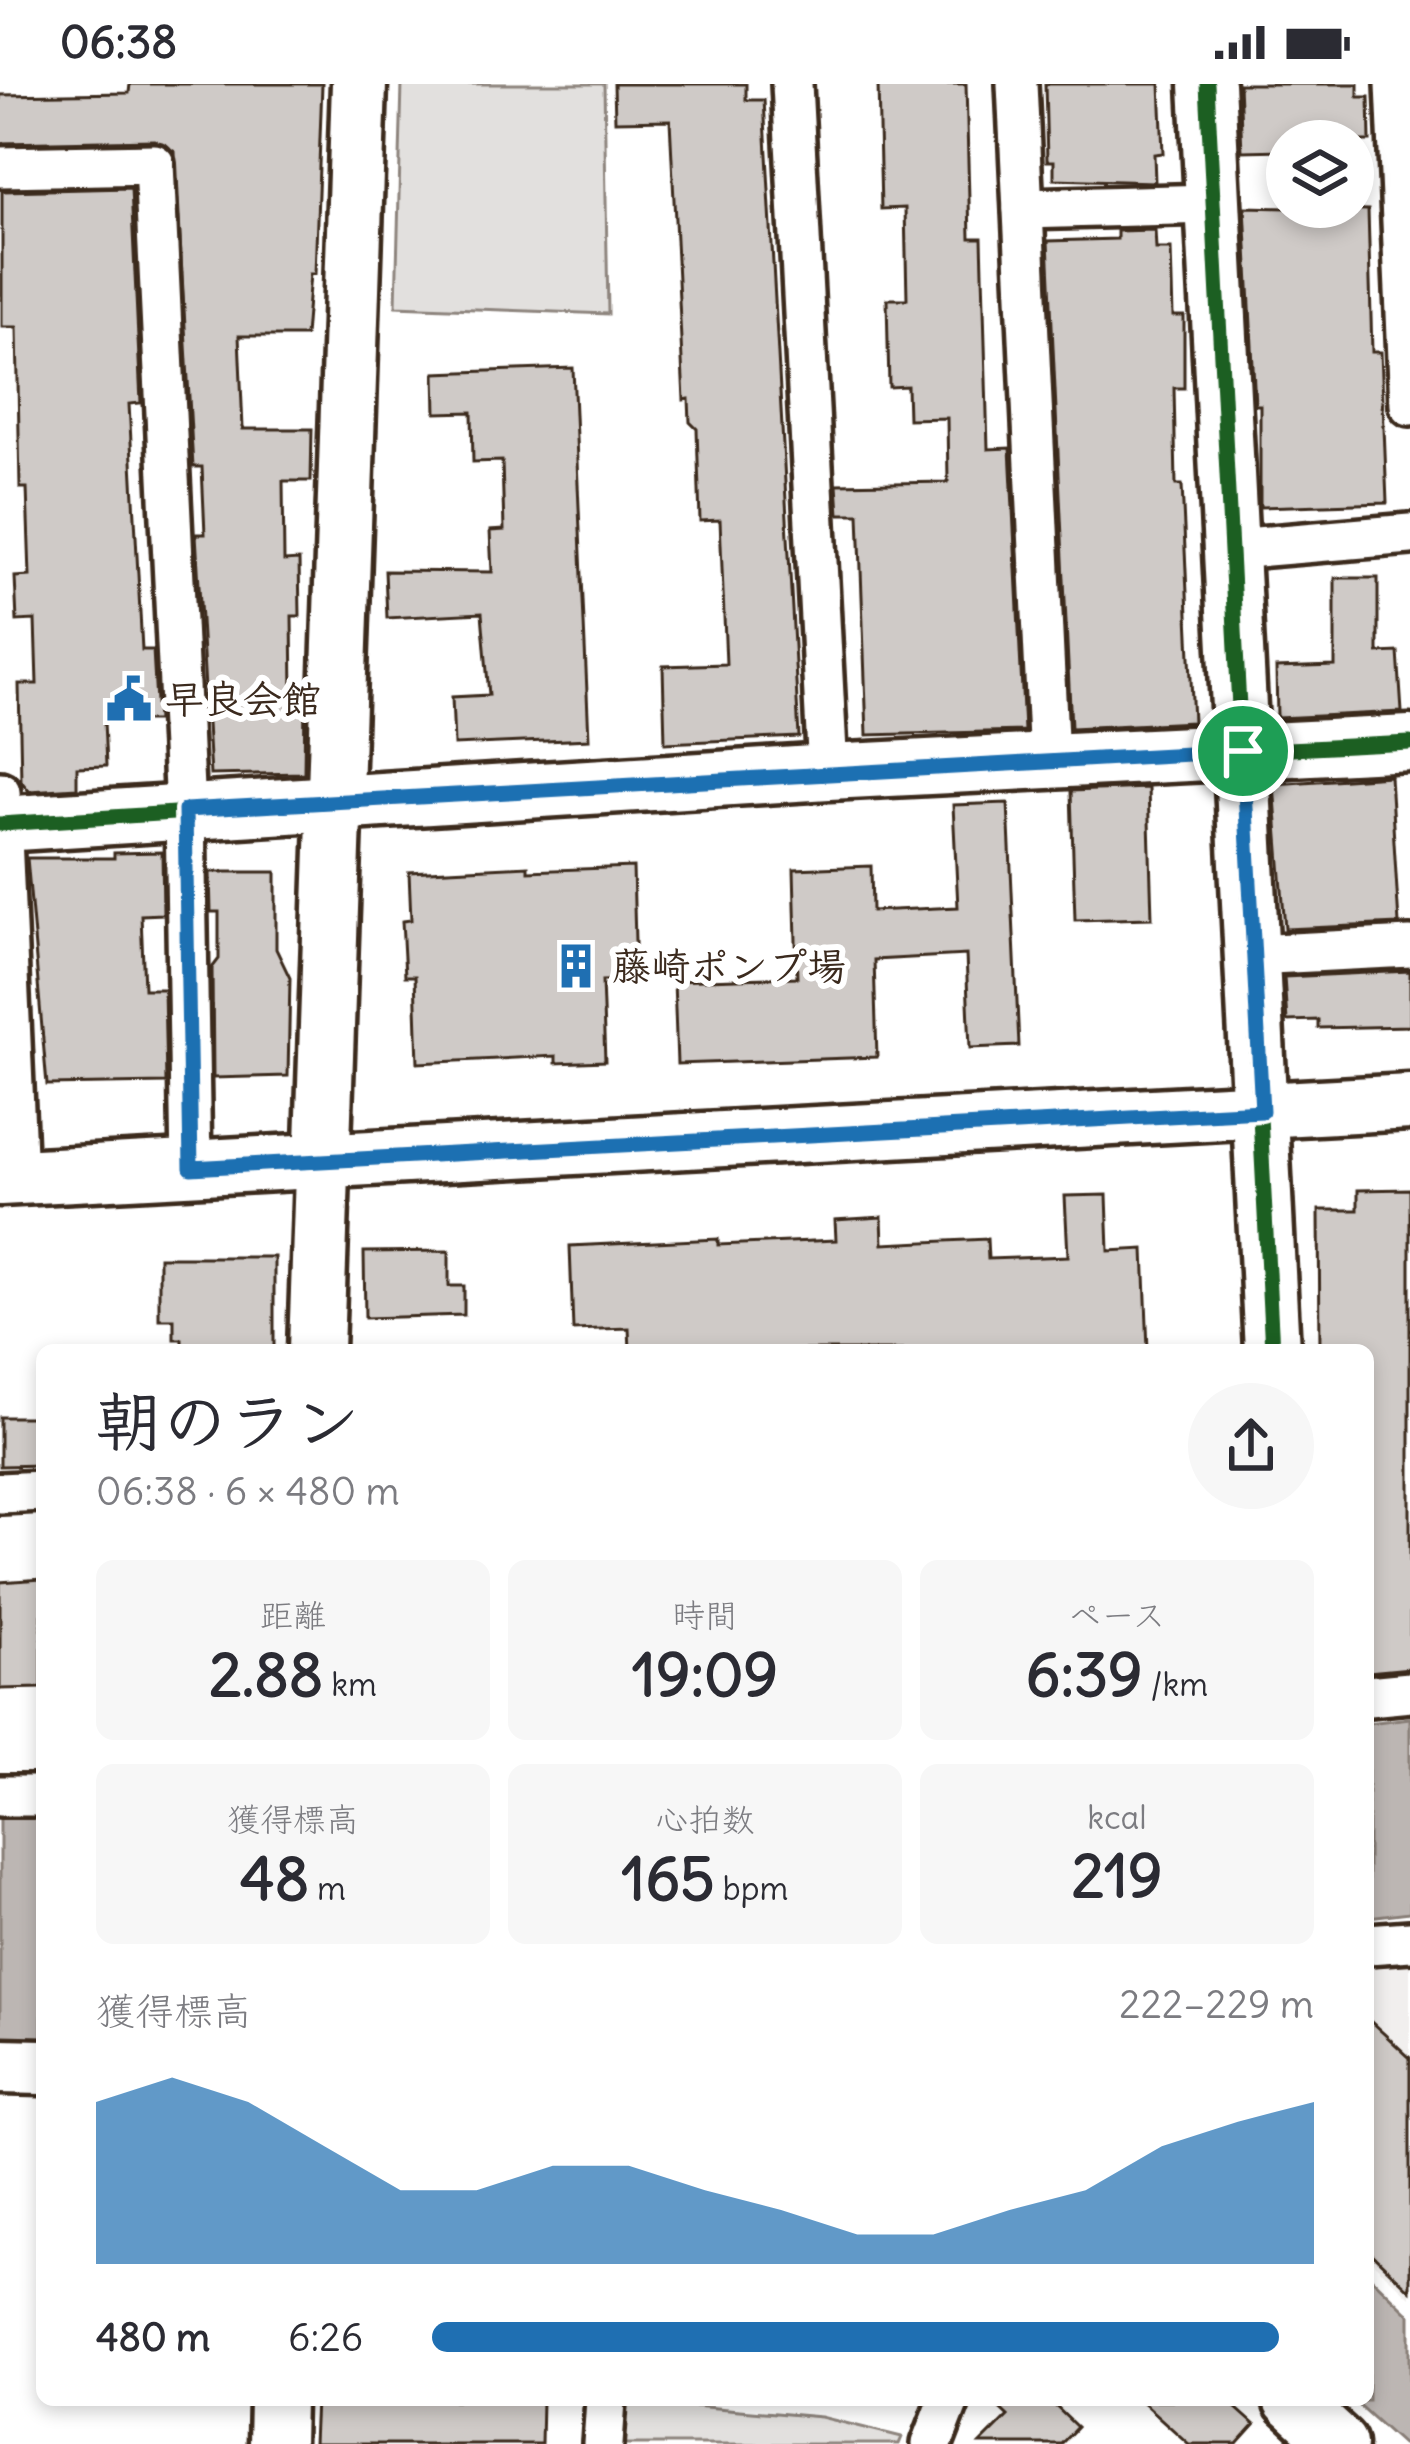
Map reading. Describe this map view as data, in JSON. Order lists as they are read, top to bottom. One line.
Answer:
{"places":{"public building":["早良会館"],"building":["藤崎ポンプ場"]},"page":{"status":"06:38","heading":["朝のラン","06:38 · 6 × 480 m"],"stats":[["距離","2.88 km"],["時間","19:09"],["ペース","6:39 /km"],["獲得標高","48 m"],["心拍数","165 bpm"],["kcal","219"]],"chart":["獲得標高","222–229 m"],"list":[{"name":"480 m","note":"6:26"}]}}
